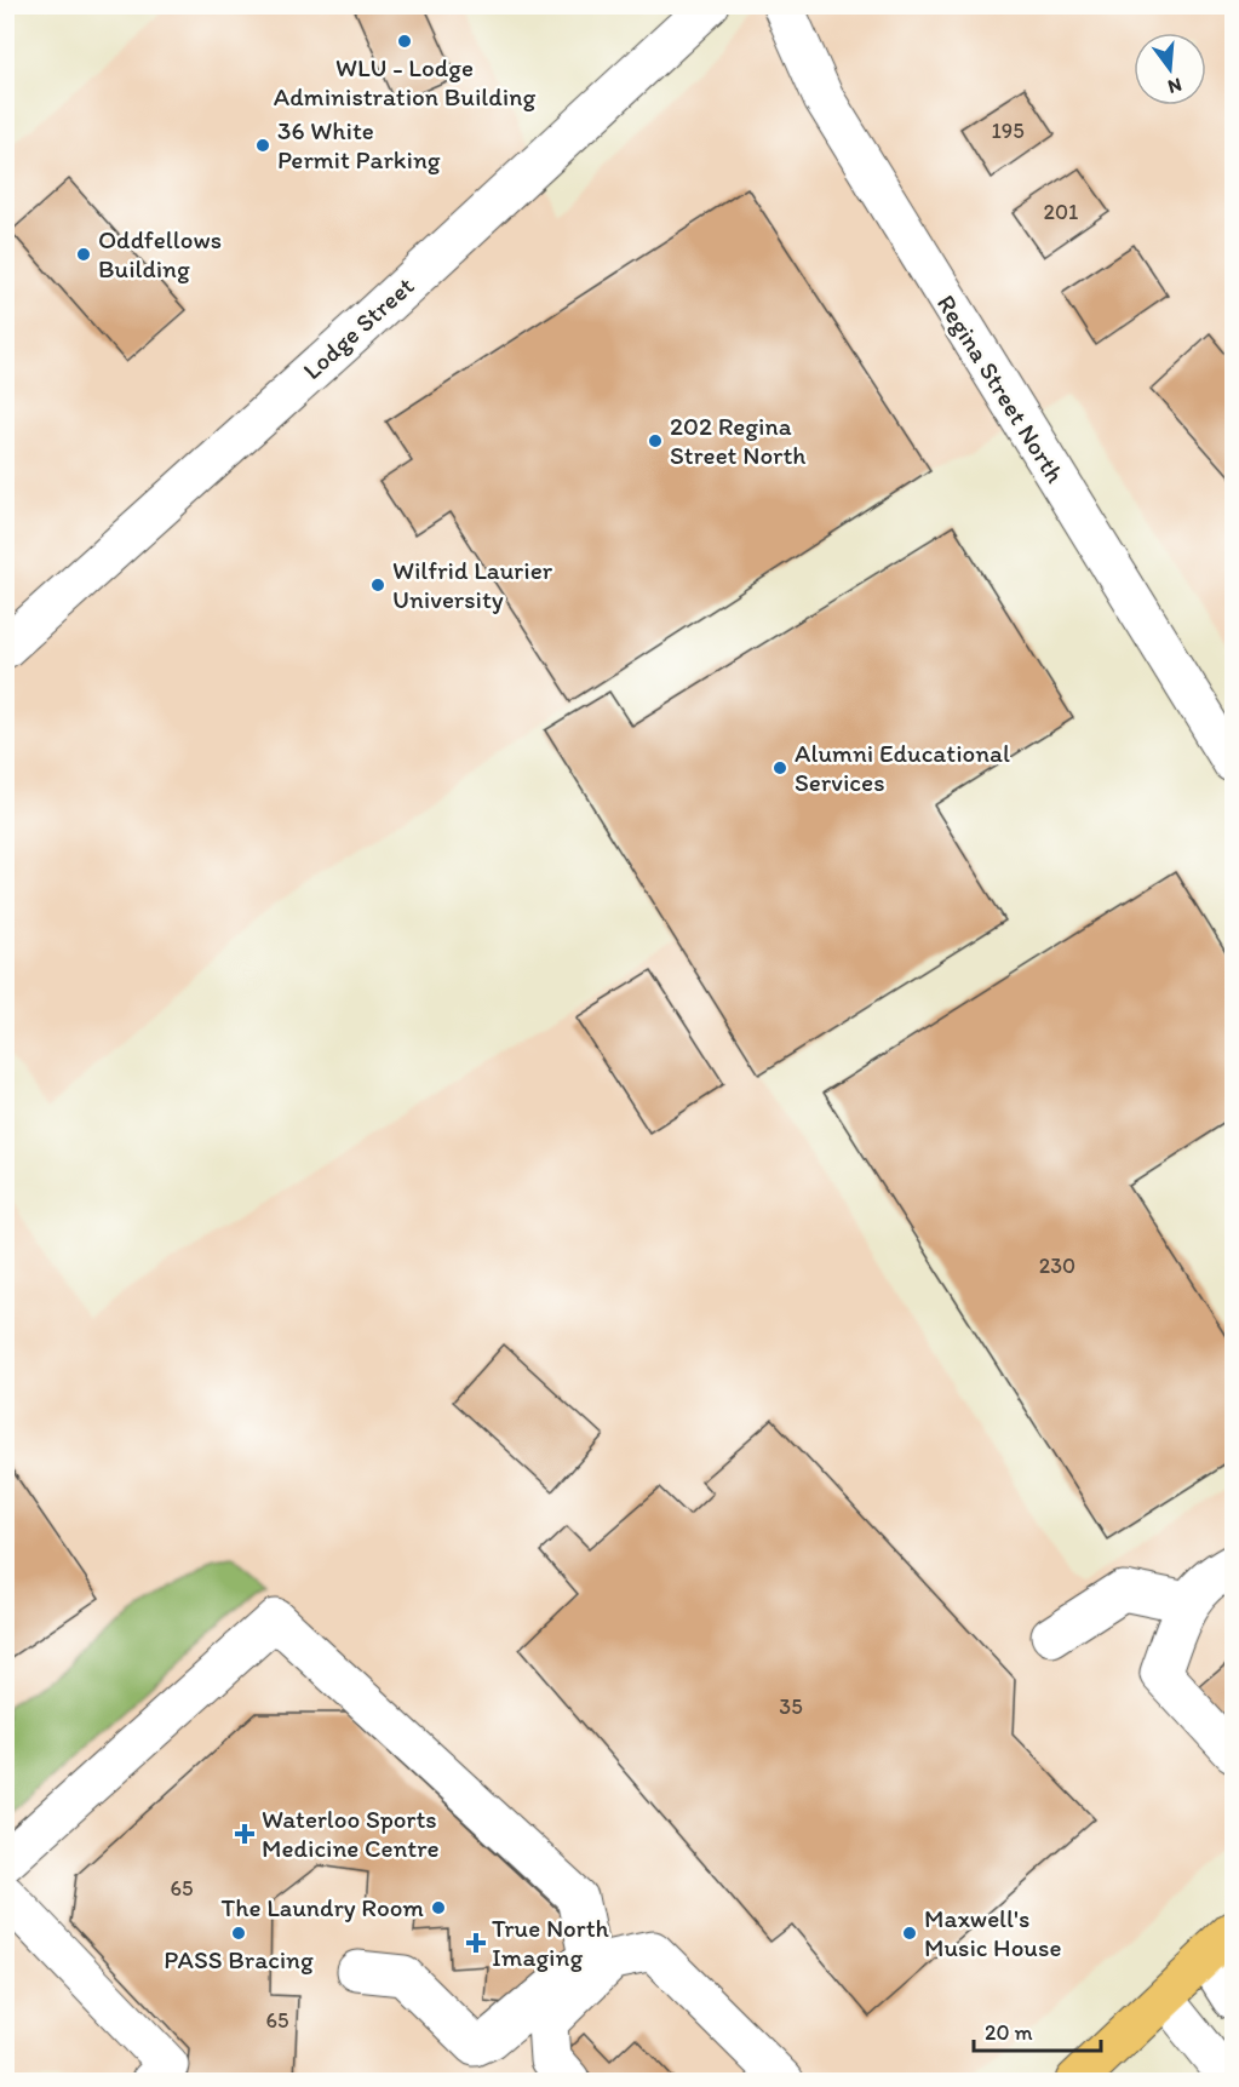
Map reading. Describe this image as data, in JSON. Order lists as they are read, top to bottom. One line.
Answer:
{"streets":{"street":["Lodge Street","Regina Street North"]},"places":{"other":["WLU - Lodge Administration Building","36 White Permit Parking","Oddfellows Building","202 Regina Street North","Wilfrid Laurier University","Alumni Educational Services","The Laundry Room","PASS Bracing","Maxwell's Music House"],"health":["Waterloo Sports Medicine Centre","True North Imaging"]},"house_numbers":["195","201","230","35","65","65"],"scale_bar":"20 m","north":"bottom"}
